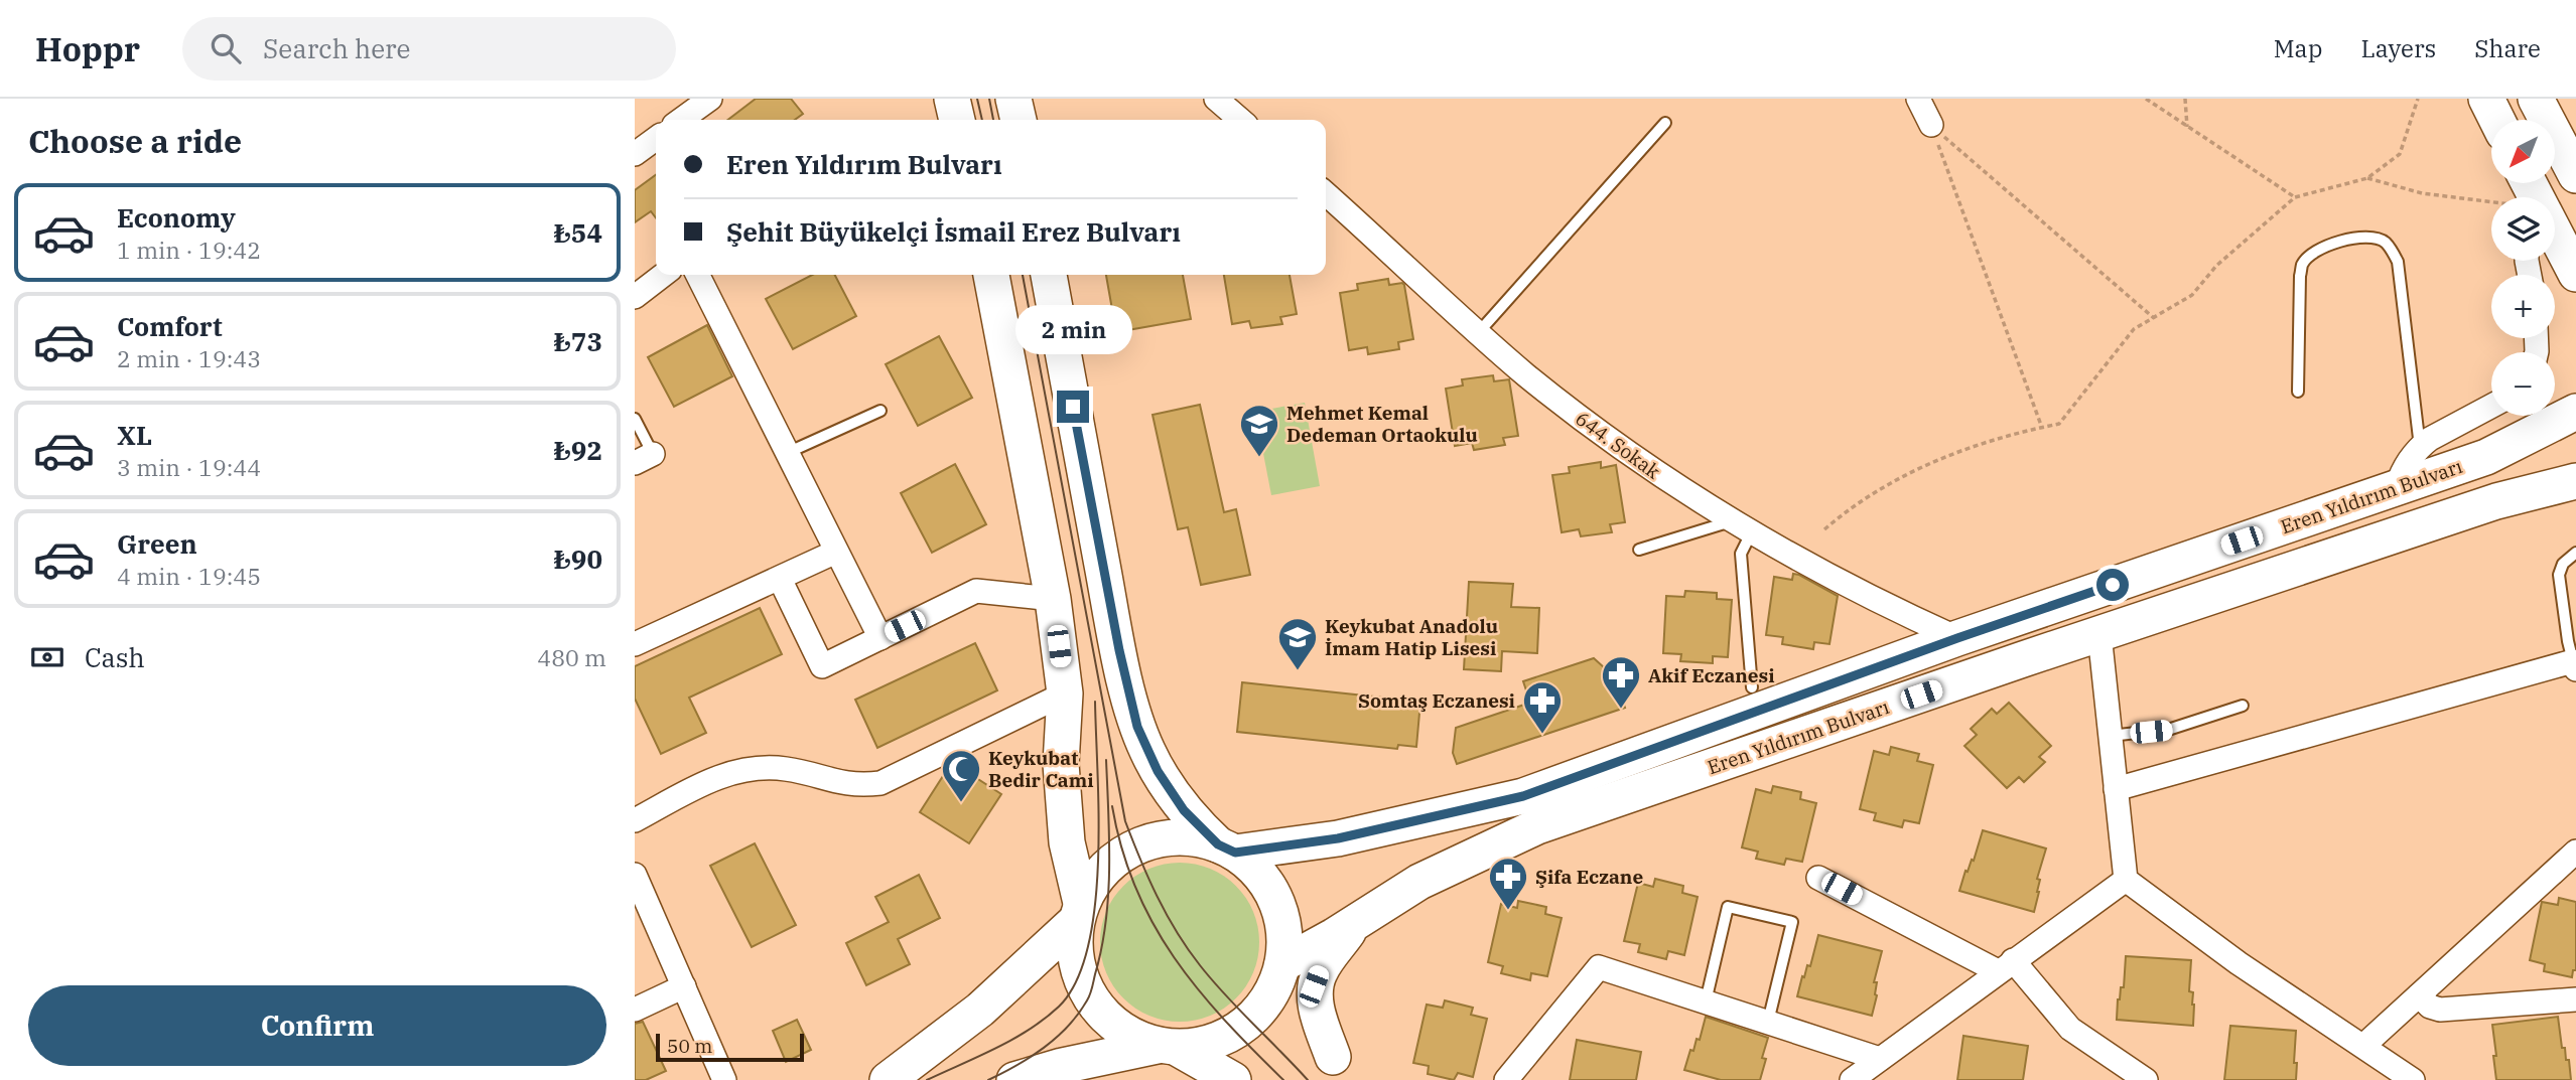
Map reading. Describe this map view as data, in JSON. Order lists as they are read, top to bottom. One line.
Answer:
{"streets":{"main road":["Eren Yıldırım Bulvarı"],"street":["644. Sokak"]},"crossings":[["644. Sokak","Eren Yıldırım Bulvarı"]],"places":{"school or university":["Mehmet Kemal Dedeman Ortaokulu","Keykubat Anadolu İmam Hatip Lisesi"],"pharmacy":["Akif Eczanesi","Somtaş Eczanesi","Şifa Eczane"],"mosque":["Keykubat Bedir Cami"]},"scale_bar":"50 m","north":"bottom left","page":{"header":"Hoppr","search":"Search here","nav":["Map","Layers","Share"],"heading":"Choose a ride","map_buttons":["+","−"],"banner":["Eren Yıldırım Bulvarı","Şehit Büyükelçi İsmail Erez Bulvarı"],"list":[{"name":"Economy","note":"1 min · 19:42","value":"₺54"},{"name":"Comfort","note":"2 min · 19:43","value":"₺73"},{"name":"XL","note":"3 min · 19:44","value":"₺92"},{"name":"Green","note":"4 min · 19:45","value":"₺90"}],"bubble":"2 min","pay":["Cash","480 m"],"buttons":"Confirm","scale":"50 m"}}
